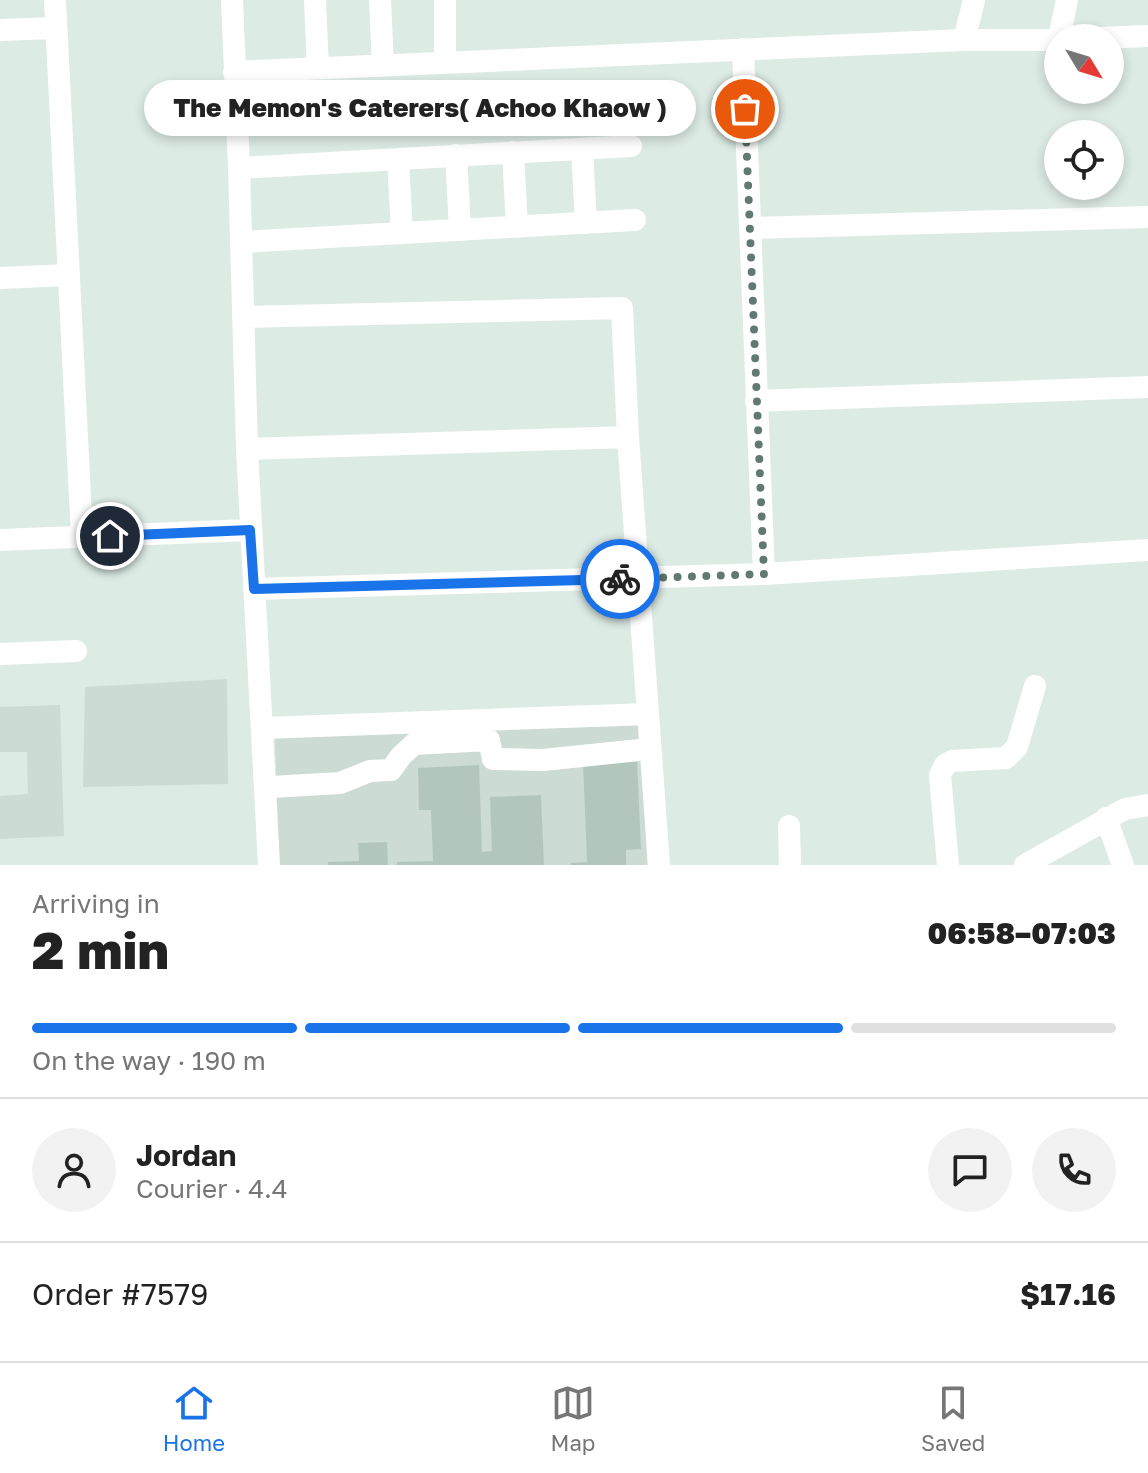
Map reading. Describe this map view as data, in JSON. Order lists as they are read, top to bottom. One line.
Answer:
{"places":["The Memon's Caterers( Achoo Khaow )"],"north":"bottom right","page":{"bubble":"The Memon's Caterers( Achoo Khaow )","heading":["2 min","Arriving in","06:58–07:03"],"panel":["Jordan","Courier · 4.4","Order #7579","$17.16"],"bar":"On the way · 190 m","tabs":["Home","Map","Saved"]}}
